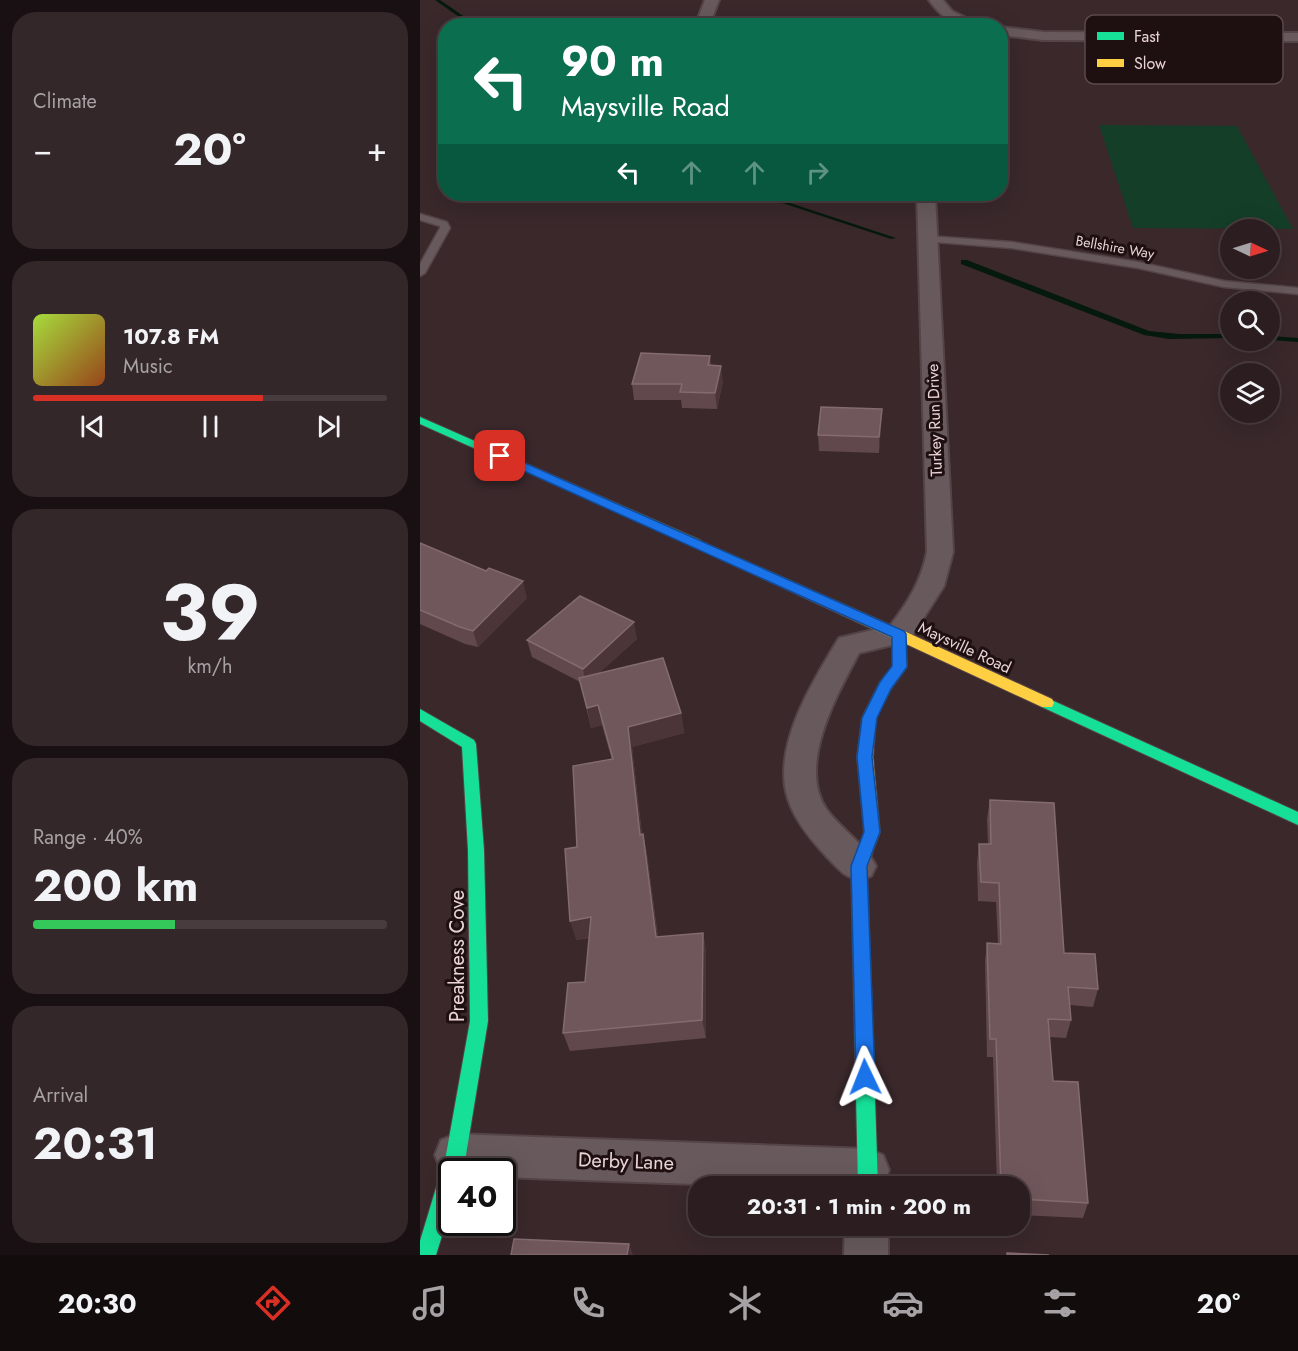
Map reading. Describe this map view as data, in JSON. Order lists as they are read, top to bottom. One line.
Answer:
{"streets":{"main road":["Maysville Road","Preakness Cove"],"street":["Turkey Run Drive","Derby Lane"],"lane":["Bellshire Way"]},"crossings":[["Bellshire Way","Turkey Run Drive"],["Turkey Run Drive","Maysville Road"],["Preakness Cove","Derby Lane"]],"legend":["Fast","Slow"],"north":"right","page":{"tile":["Climate",["39","km/h"],["Range · 40%","200 km"],["Arrival","20:31"]],"turn":["90 m","Maysville Road"],"heat":["−","20°","+"],"song":["107.8 FM","Music"],"limit":"40","trip":"20:31 · 1 min · 200 m","tabs":["20:30","20°"]}}
